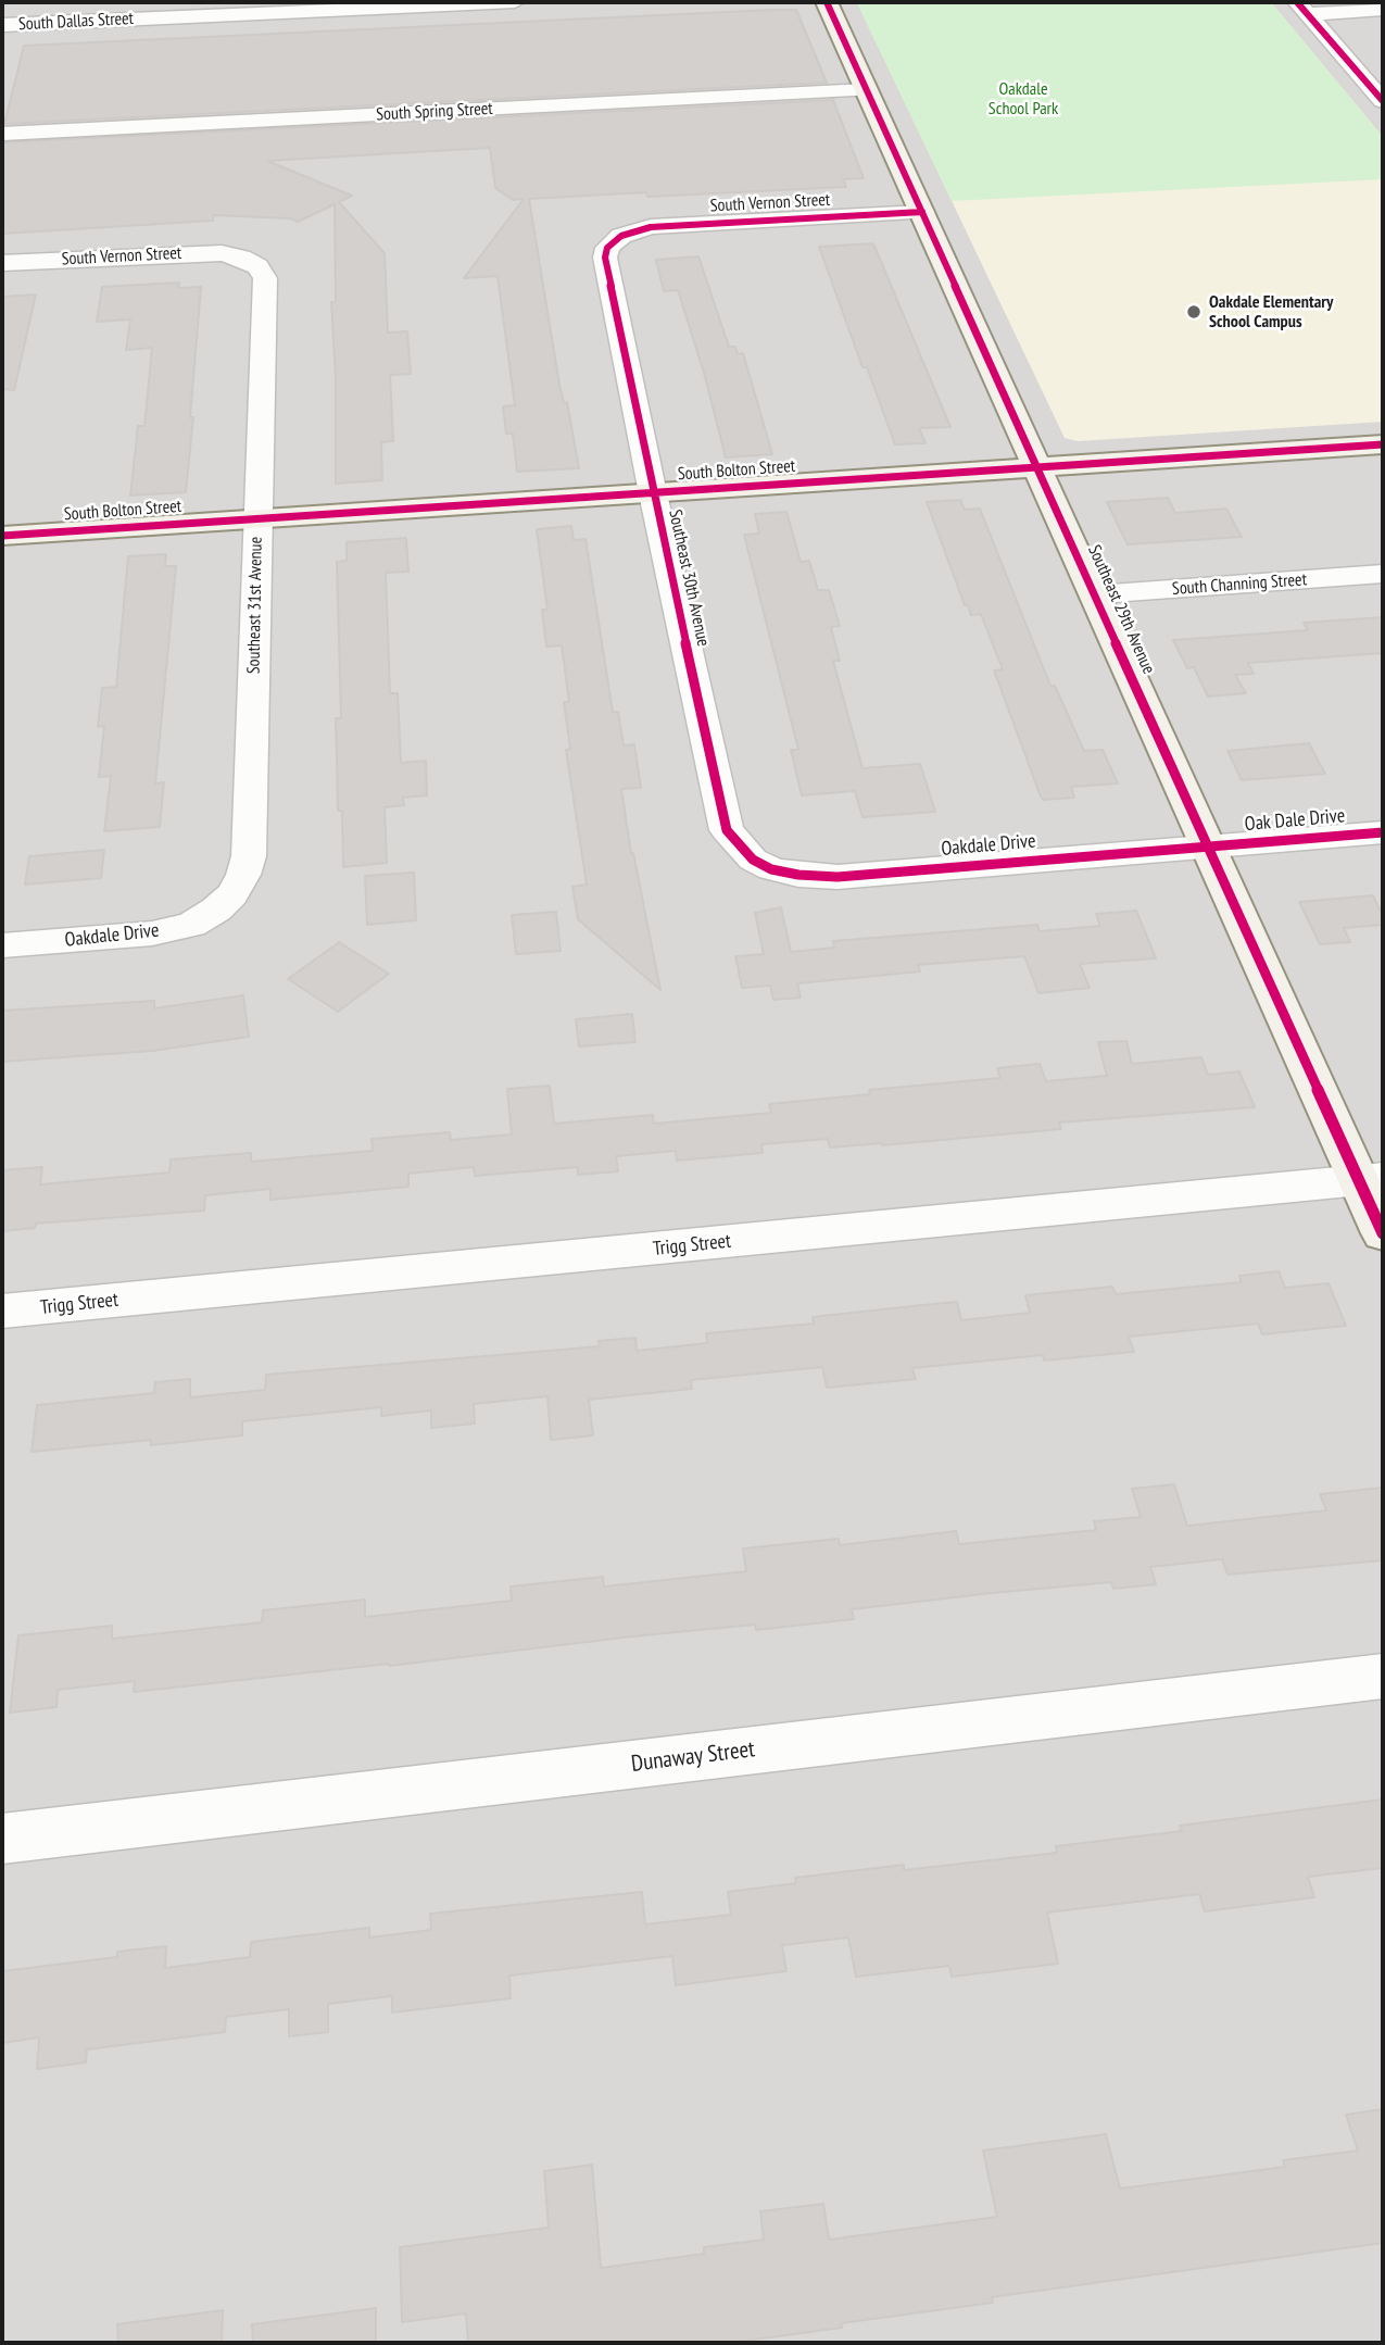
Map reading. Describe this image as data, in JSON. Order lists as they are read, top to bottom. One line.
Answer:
{"streets":{"street":["South Dallas Street","South Spring Street","South Vernon Street","South Bolton Street","Southeast 30th Avenue","South Channing Street","Southeast 31st Avenue","Southeast 29th Avenue","Oak Dale Drive","Oakdale Drive","Trigg Street","Dunaway Street"]},"crossings":[["South Spring Street","Southeast 29th Avenue"],["South Vernon Street","Southeast 30th Avenue"],["South Vernon Street","Southeast 31st Avenue"],["South Vernon Street","Southeast 29th Avenue"],["South Bolton Street","Southeast 30th Avenue"],["South Bolton Street","Southeast 31st Avenue"],["South Bolton Street","Southeast 29th Avenue"],["Southeast 30th Avenue","Oakdale Drive"],["South Channing Street","Southeast 29th Avenue"],["Southeast 31st Avenue","Oakdale Drive"],["Southeast 29th Avenue","Oak Dale Drive"],["Southeast 29th Avenue","Oakdale Drive"],["Southeast 29th Avenue","Trigg Street"],["Oak Dale Drive","Oakdale Drive"]],"parks":["Oakdale School Park"],"places":["Oakdale Elementary School Campus"]}
